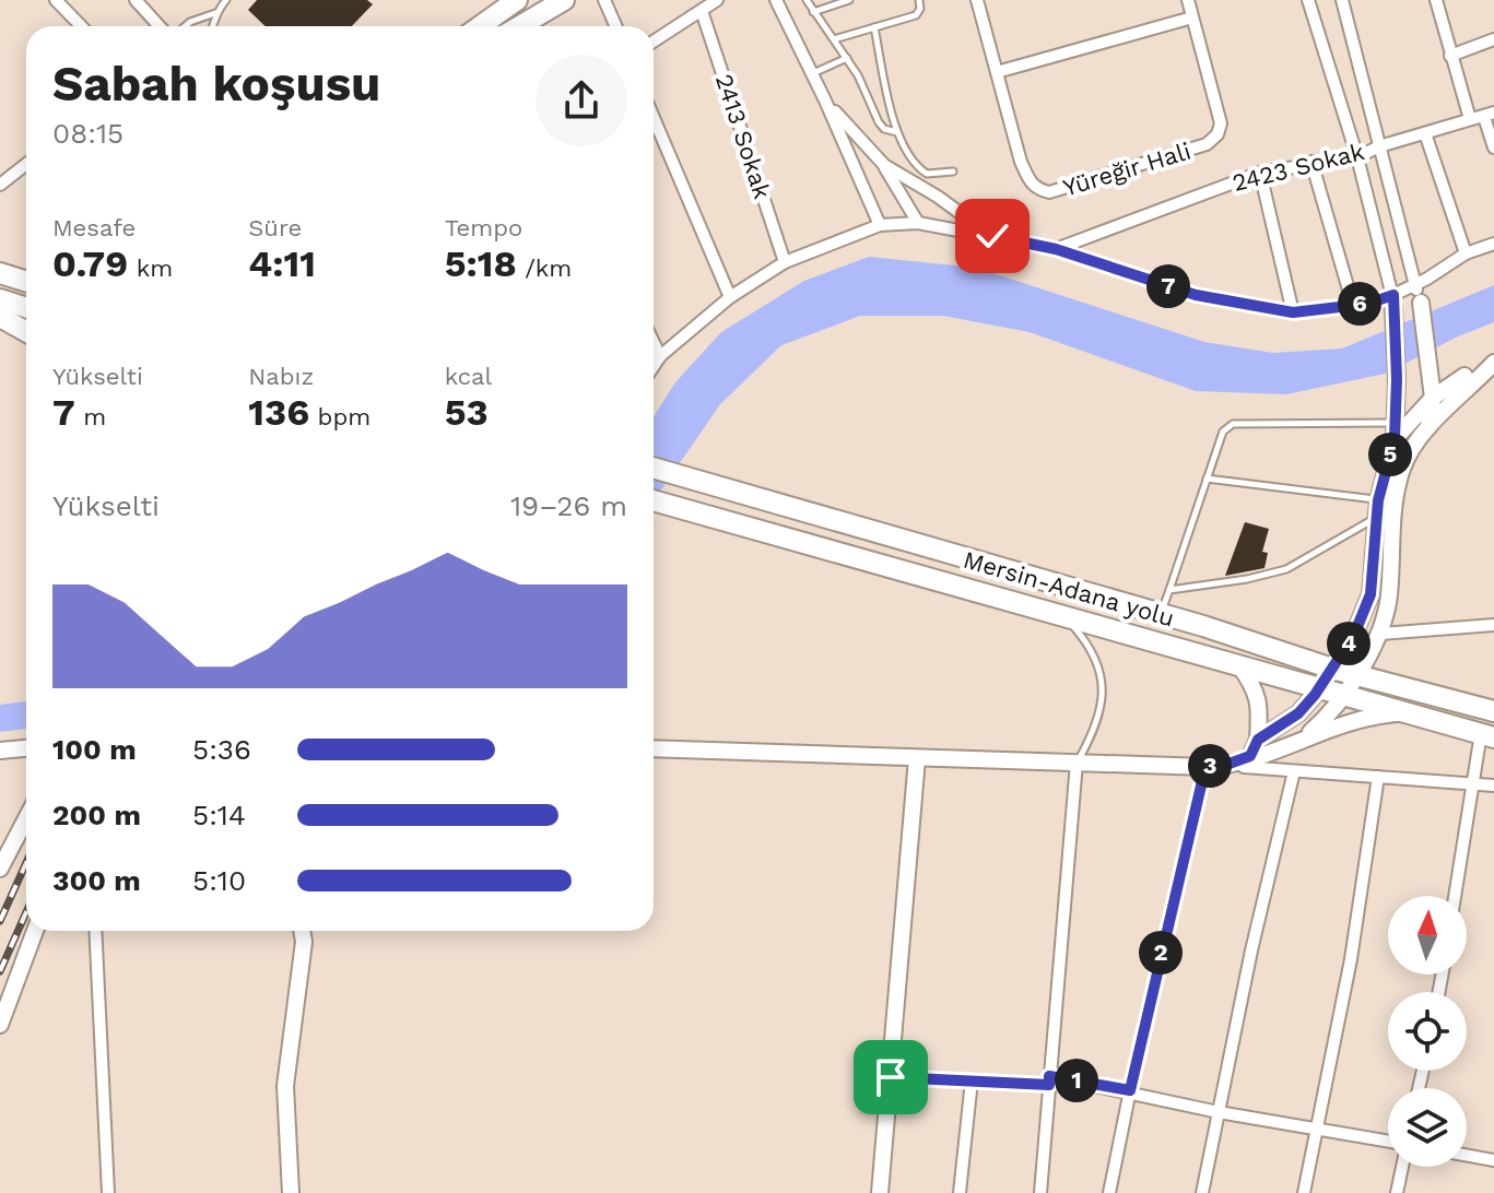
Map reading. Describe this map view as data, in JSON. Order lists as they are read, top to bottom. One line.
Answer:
{"streets":{"highway":["Mersin-Adana yolu"],"street":["2413 Sokak","2423 Sokak","Yüreğir Hali"]},"north":"top","page":{"heading":["Sabah koşusu","08:15"],"stats":[["Mesafe","0.79 km"],["Süre","4:11"],["Tempo","5:18 /km"],["Yükselti","7 m"],["Nabız","136 bpm"],["kcal","53"]],"pins":["7","6","5","4","3","2","1"],"chart":["Yükselti","19–26 m"],"list":[{"name":"100 m","note":"5:36"},{"name":"200 m","note":"5:14"},{"name":"300 m","note":"5:10"}]}}
